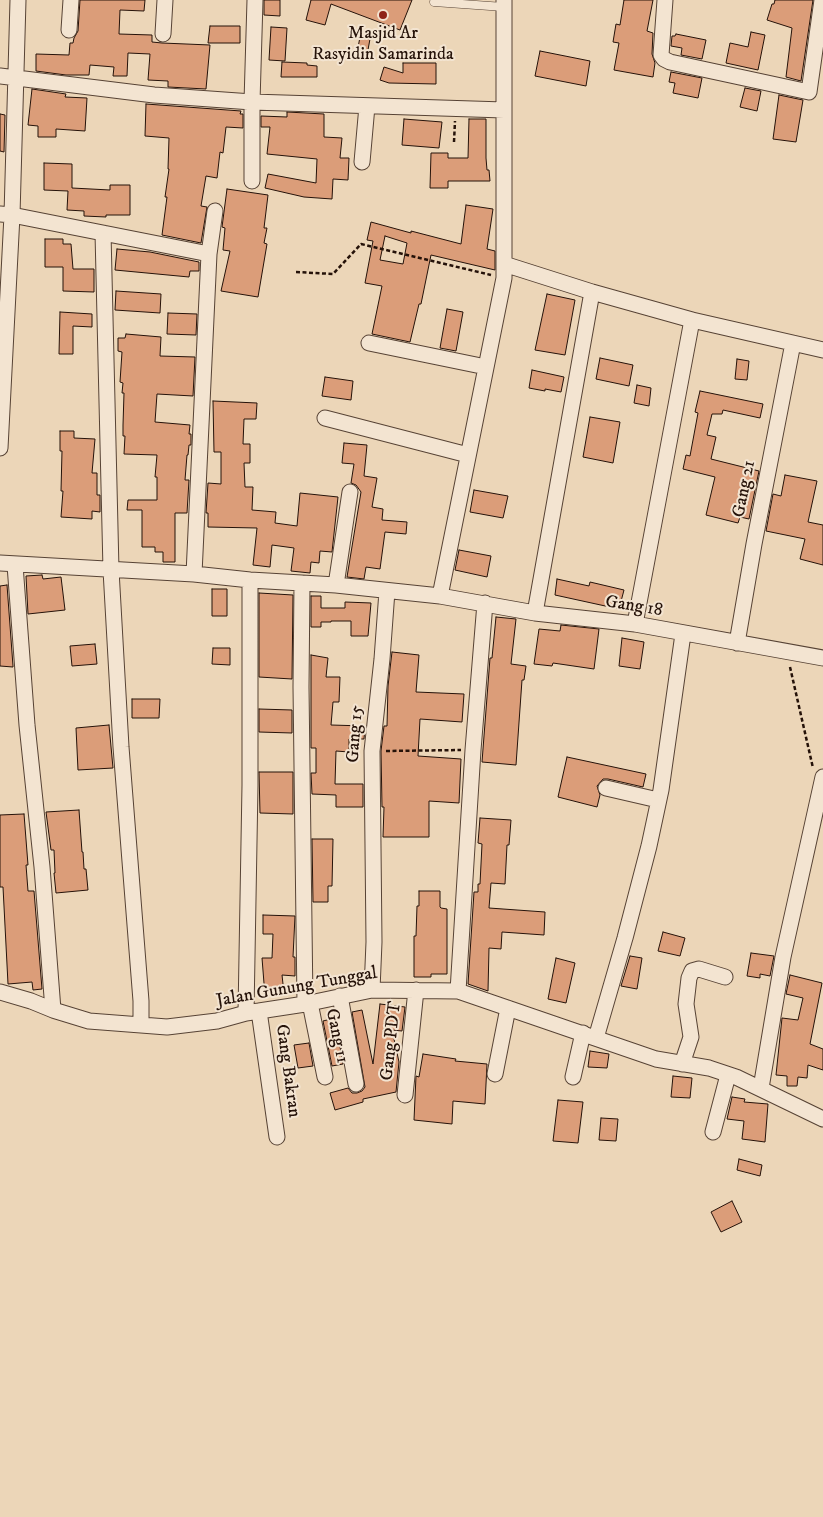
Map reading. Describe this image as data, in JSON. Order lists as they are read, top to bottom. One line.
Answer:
{"streets":{"street":["Gang 21","Gang 18","Gang 15","Jalan Gunung Tunggal","Gang 11","Gang PDT","Gang Bakran"]},"crossings":[["Gang 21","Gang 18"],["Gang 18","Gang 15"],["Gang 18","Gang 11"],["Gang 18","Gang Bakran"],["Gang 15","Jalan Gunung Tunggal"],["Jalan Gunung Tunggal","Gang 11"],["Jalan Gunung Tunggal","Gang PDT"],["Jalan Gunung Tunggal","Gang Bakran"]],"places":["Masjid Ar Rasyidin Samarinda"]}
